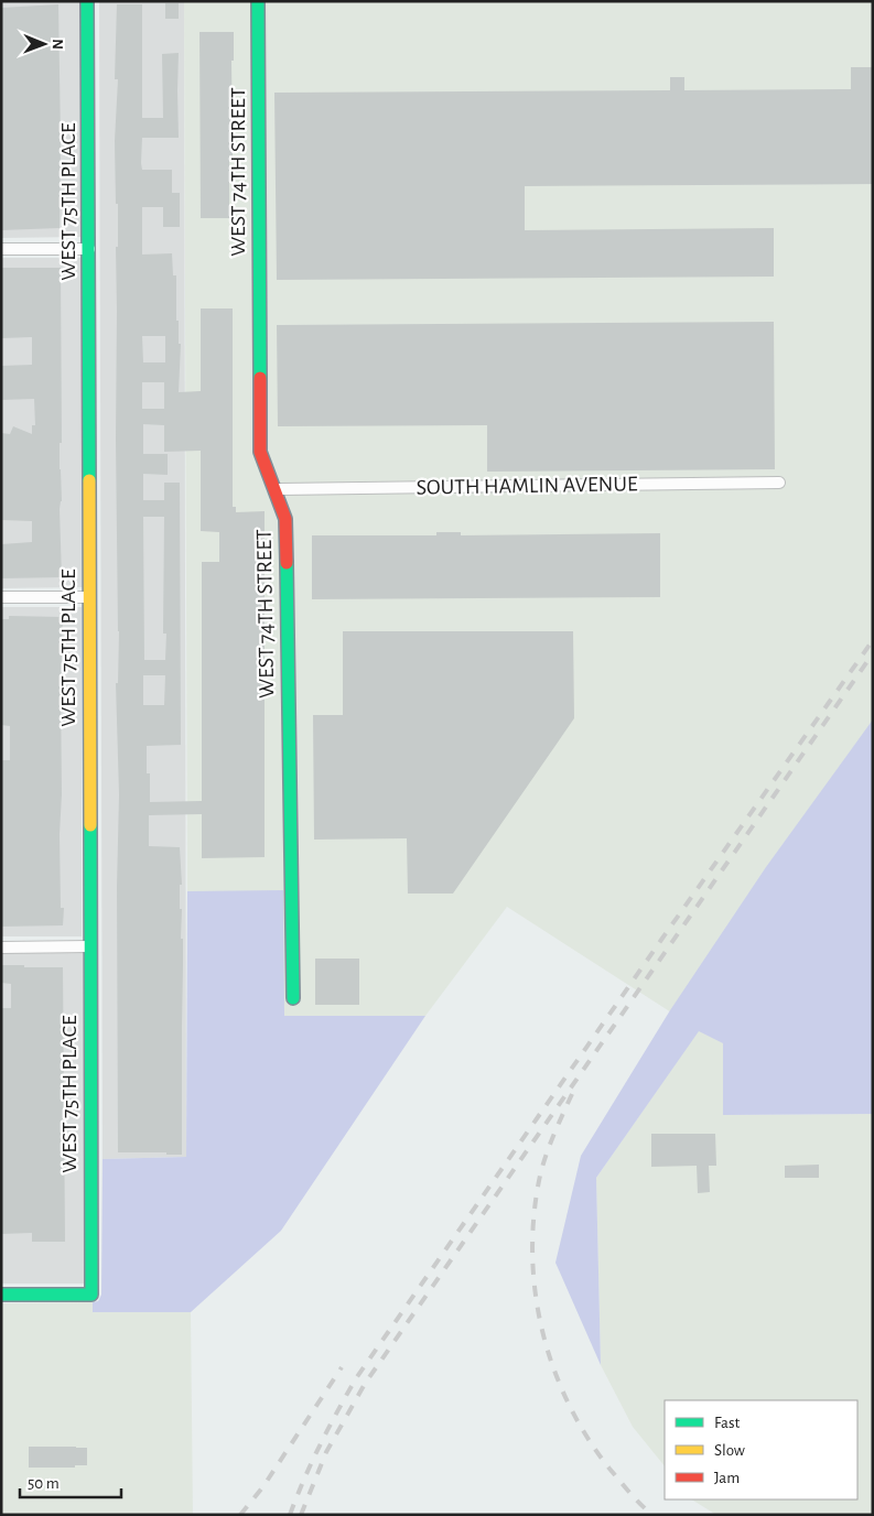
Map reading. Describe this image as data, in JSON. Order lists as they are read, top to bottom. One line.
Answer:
{"streets":{"street":["WEST 74TH STREET","WEST 75TH PLACE","SOUTH HAMLIN AVENUE"]},"crossings":[["WEST 74TH STREET","SOUTH HAMLIN AVENUE"]],"legend":["Fast","Slow","Jam"],"scale_bar":"50 m","north":"right"}
